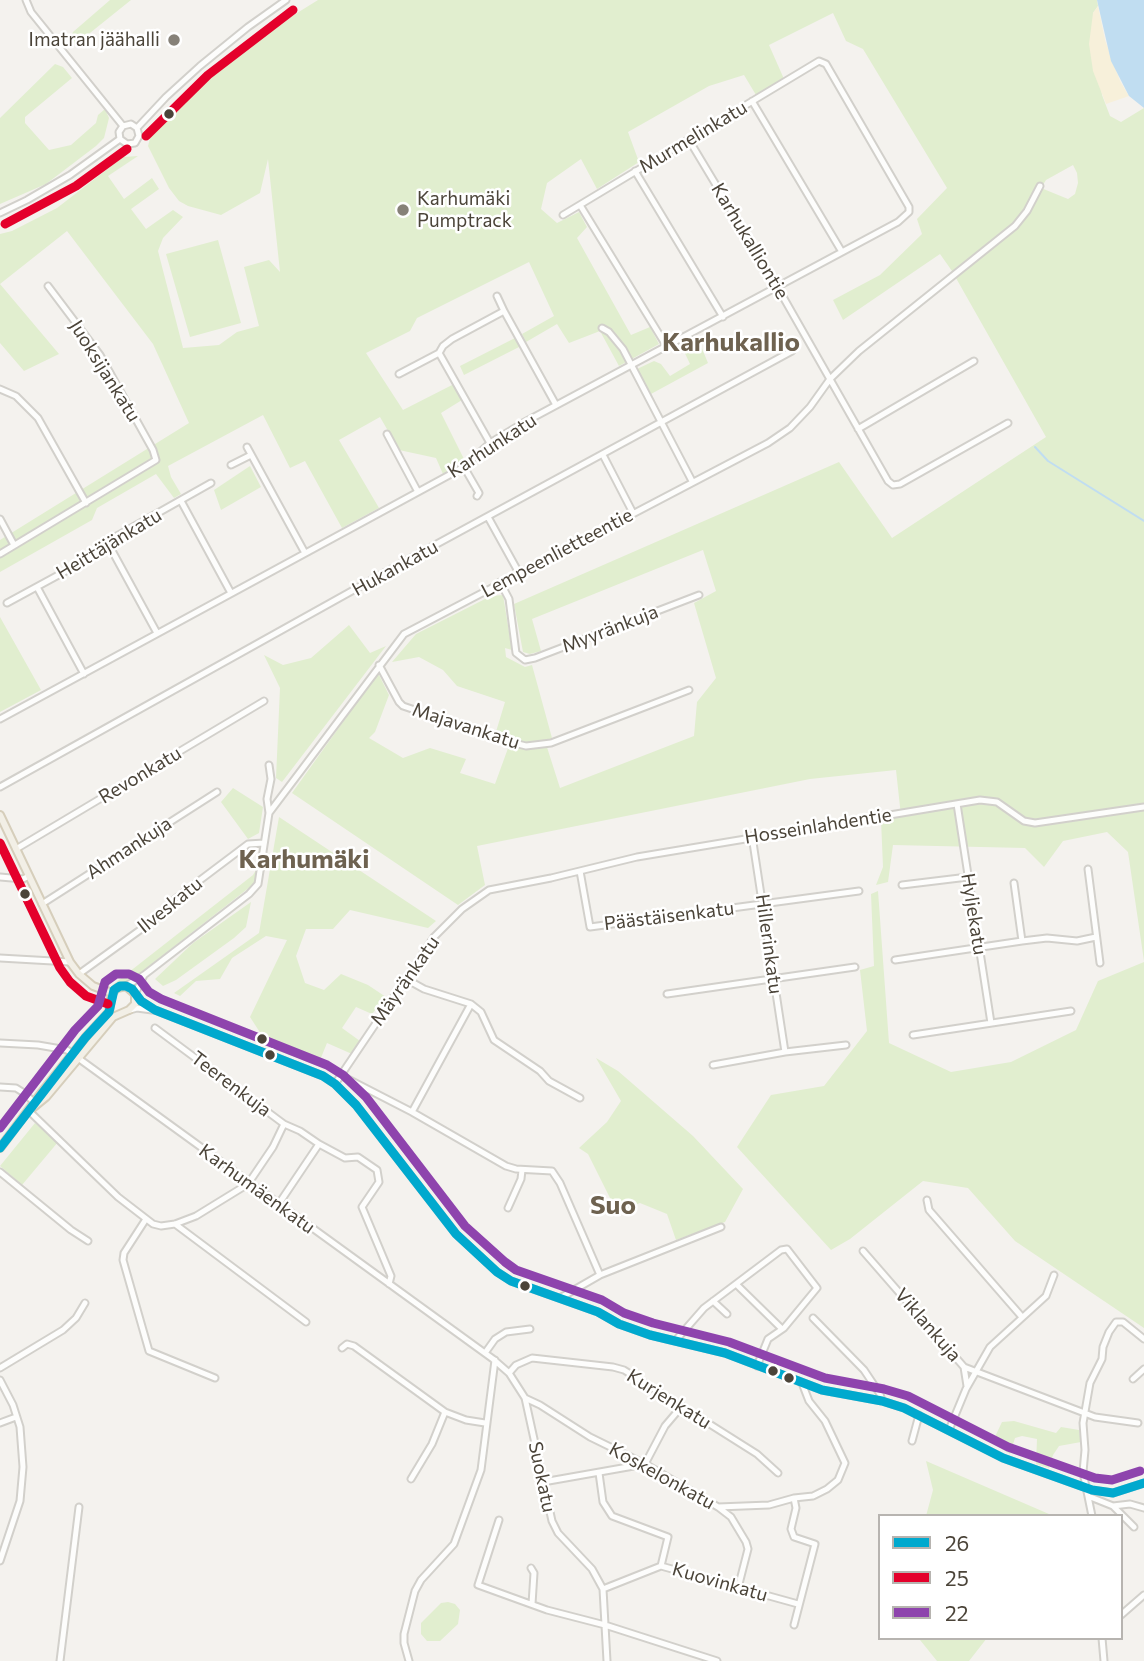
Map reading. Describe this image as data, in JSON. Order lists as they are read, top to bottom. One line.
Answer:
{"streets":{"street":["Murmelinkatu","Karhukalliontie","Juoksijankatu","Karhunkatu","Heittäjänkatu","Lempeenlietteentie","Hukankatu","Myyränkuja","Majavankatu","Revonkatu","Hosseinlahdentie","Ahmankuja","Ilveskatu","Hyljekatu","Päästäisenkatu","Hillerinkatu","Mäyränkatu","Teerenkuja","Karhumäenkatu","Viklankuja","Kurjenkatu","Koskelonkatu","Suokatu","Kuovinkatu"]},"crossings":[["Murmelinkatu","Karhukalliontie"],["Murmelinkatu","Karhunkatu"],["Karhukalliontie","Karhunkatu"],["Karhukalliontie","Lempeenlietteentie"],["Lempeenlietteentie","Myyränkuja"],["Lempeenlietteentie","Majavankatu"],["Lempeenlietteentie","Ilveskatu"],["Hosseinlahdentie","Hyljekatu"],["Hosseinlahdentie","Päästäisenkatu"],["Hosseinlahdentie","Hillerinkatu"],["Hosseinlahdentie","Mäyränkatu"],["Päästäisenkatu","Hillerinkatu"],["Teerenkuja","Karhumäenkatu"],["Karhumäenkatu","Suokatu"],["Kurjenkatu","Suokatu"],["Koskelonkatu","Suokatu"],["Koskelonkatu","Kuovinkatu"],["Suokatu","Kuovinkatu"]],"districts":["Karhukallio","Karhumäki","Suo"],"places":["Imatran jäähalli","Karhumäki Pumptrack"],"lines":["transit line 25","transit line 22","transit line 26"],"legend":["26","25","22"]}
